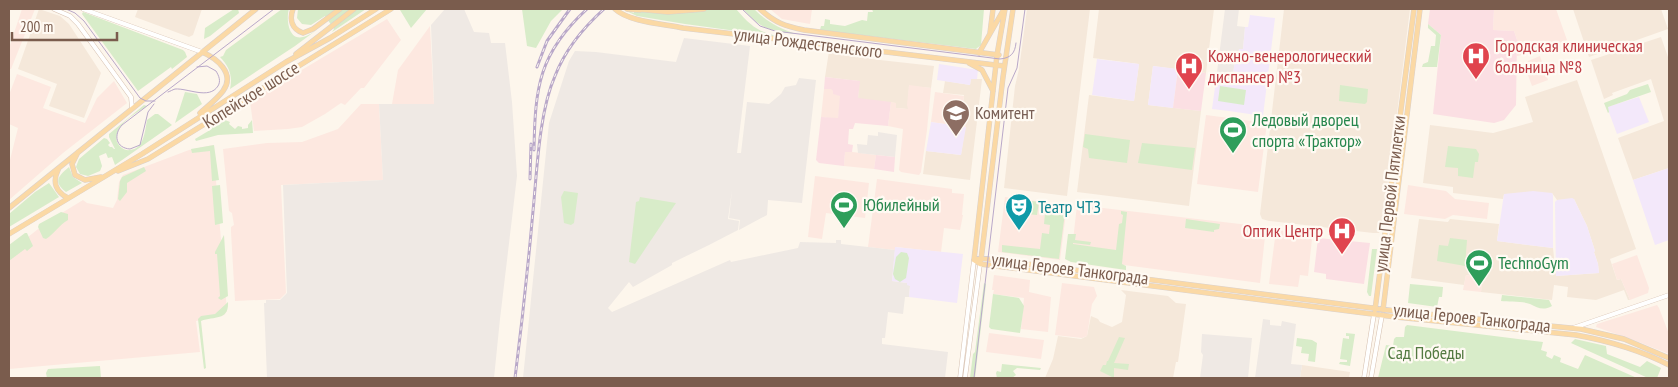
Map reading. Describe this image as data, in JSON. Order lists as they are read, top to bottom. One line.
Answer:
{"streets":{"main road":["улица Рождественского","Копейское шоссе","улица Первой Пятилетки","улица Героев Танкограда"]},"crossings":[["улица Первой Пятилетки","улица Героев Танкограда"]],"parks":["Сад Победы"],"places":{"hospital":["Городская клиническая больница №8","Кожно-венерологический диспансер №3","Оптик Центр"],"school or university":["Комитент"],"sports":["Ледовый дворец спорта «Трактор»","Юбилейный","TechnoGym"],"theatre":["Театр ЧТЗ"]},"scale_bar":"200 m"}
